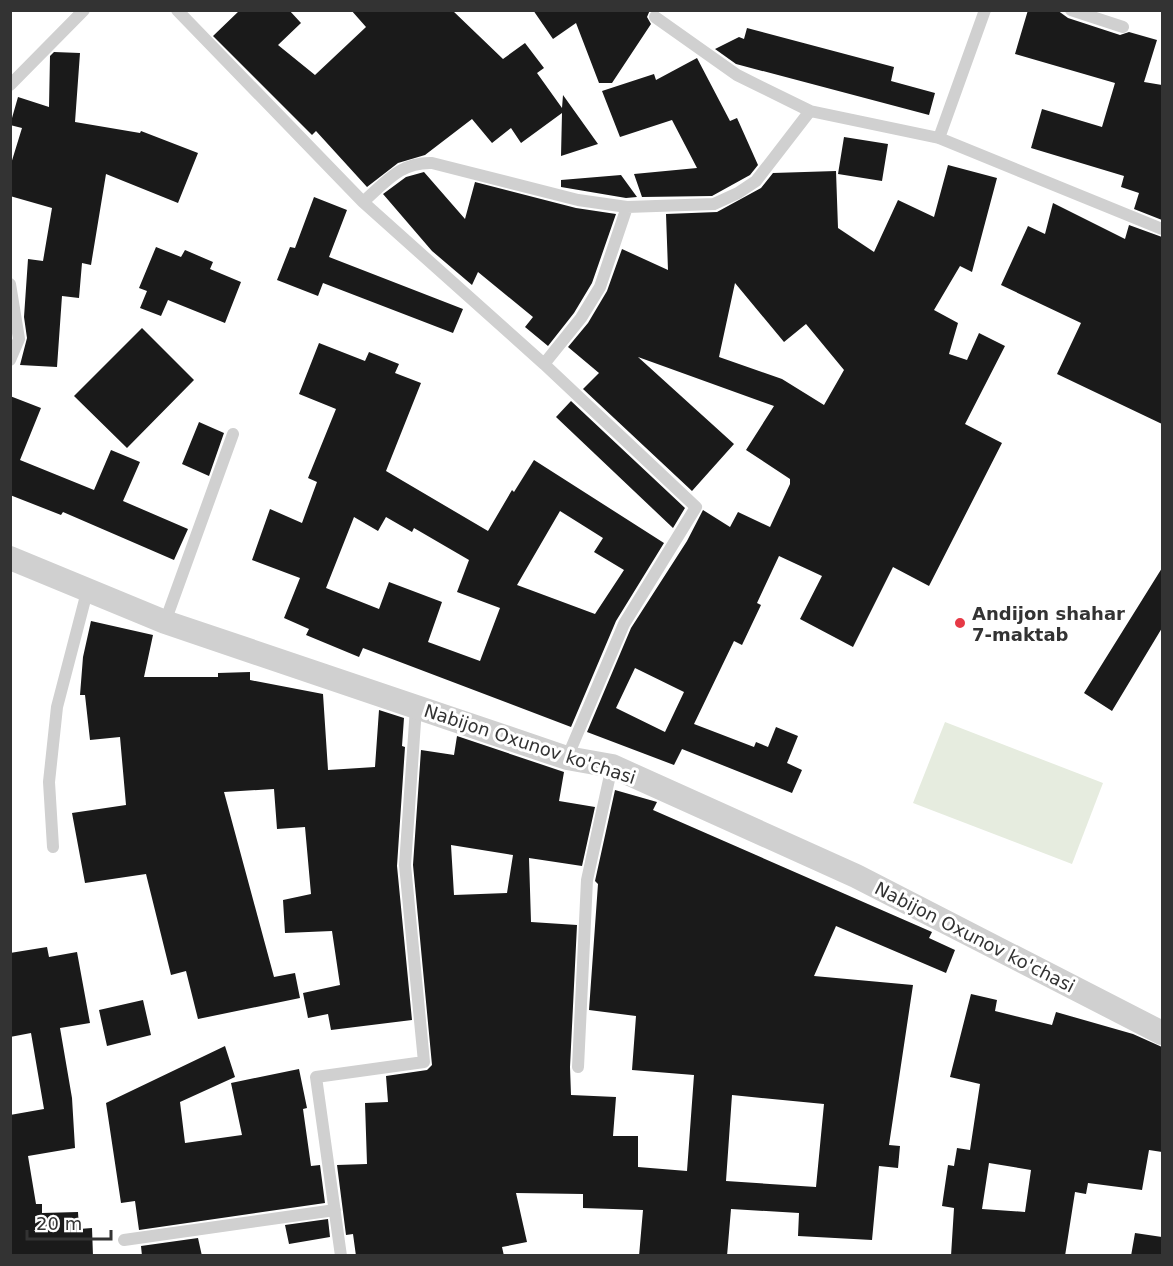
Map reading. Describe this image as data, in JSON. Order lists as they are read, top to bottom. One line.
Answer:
{"streets":{"street":["Nabijon Oxunov ko'chasi"]},"places":["Andijon shahar 7-maktab"],"scale_bar":"20 m"}
